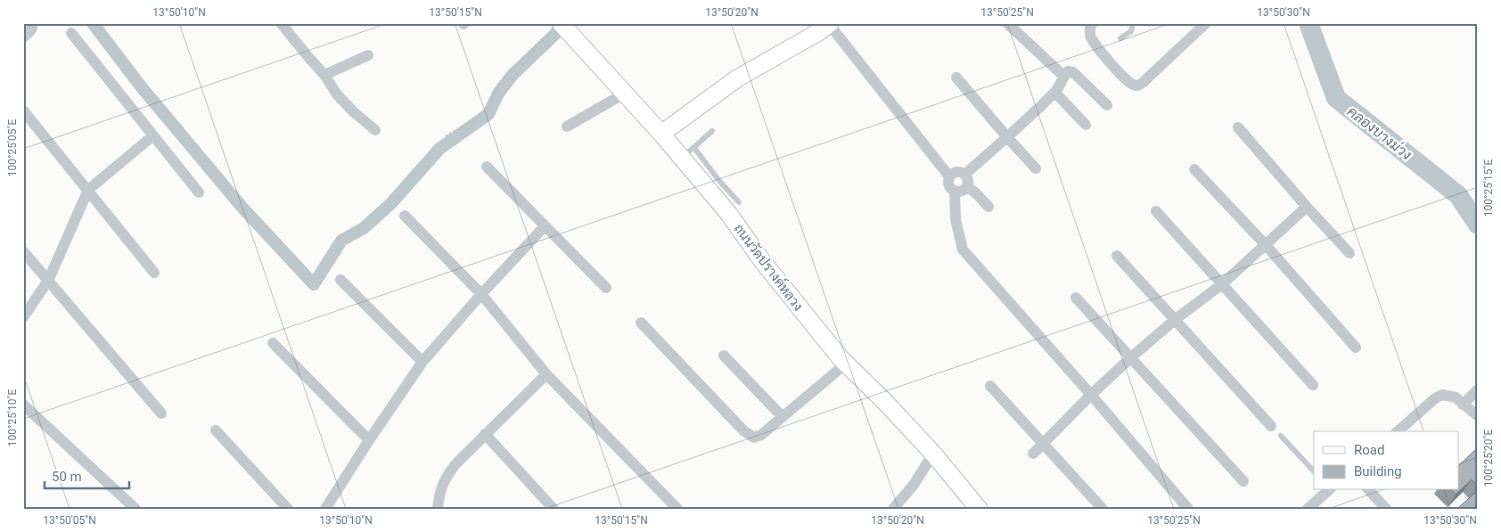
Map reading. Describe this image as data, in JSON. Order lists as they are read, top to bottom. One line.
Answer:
{"streets":{"street":["ถนนวัดปรางค์หลวง"]},"water":["คลองบางม่วง"],"legend":["Road","Building"],"scale_bar":"50 m","coordinates":["13°50'10\"N","13°50'15\"N","13°50'20\"N","13°50'25\"N","13°50'30\"N","100°25'05\"E","100°25'15\"E","100°25'10\"E","100°25'20\"E","13°50'05\"N"]}
